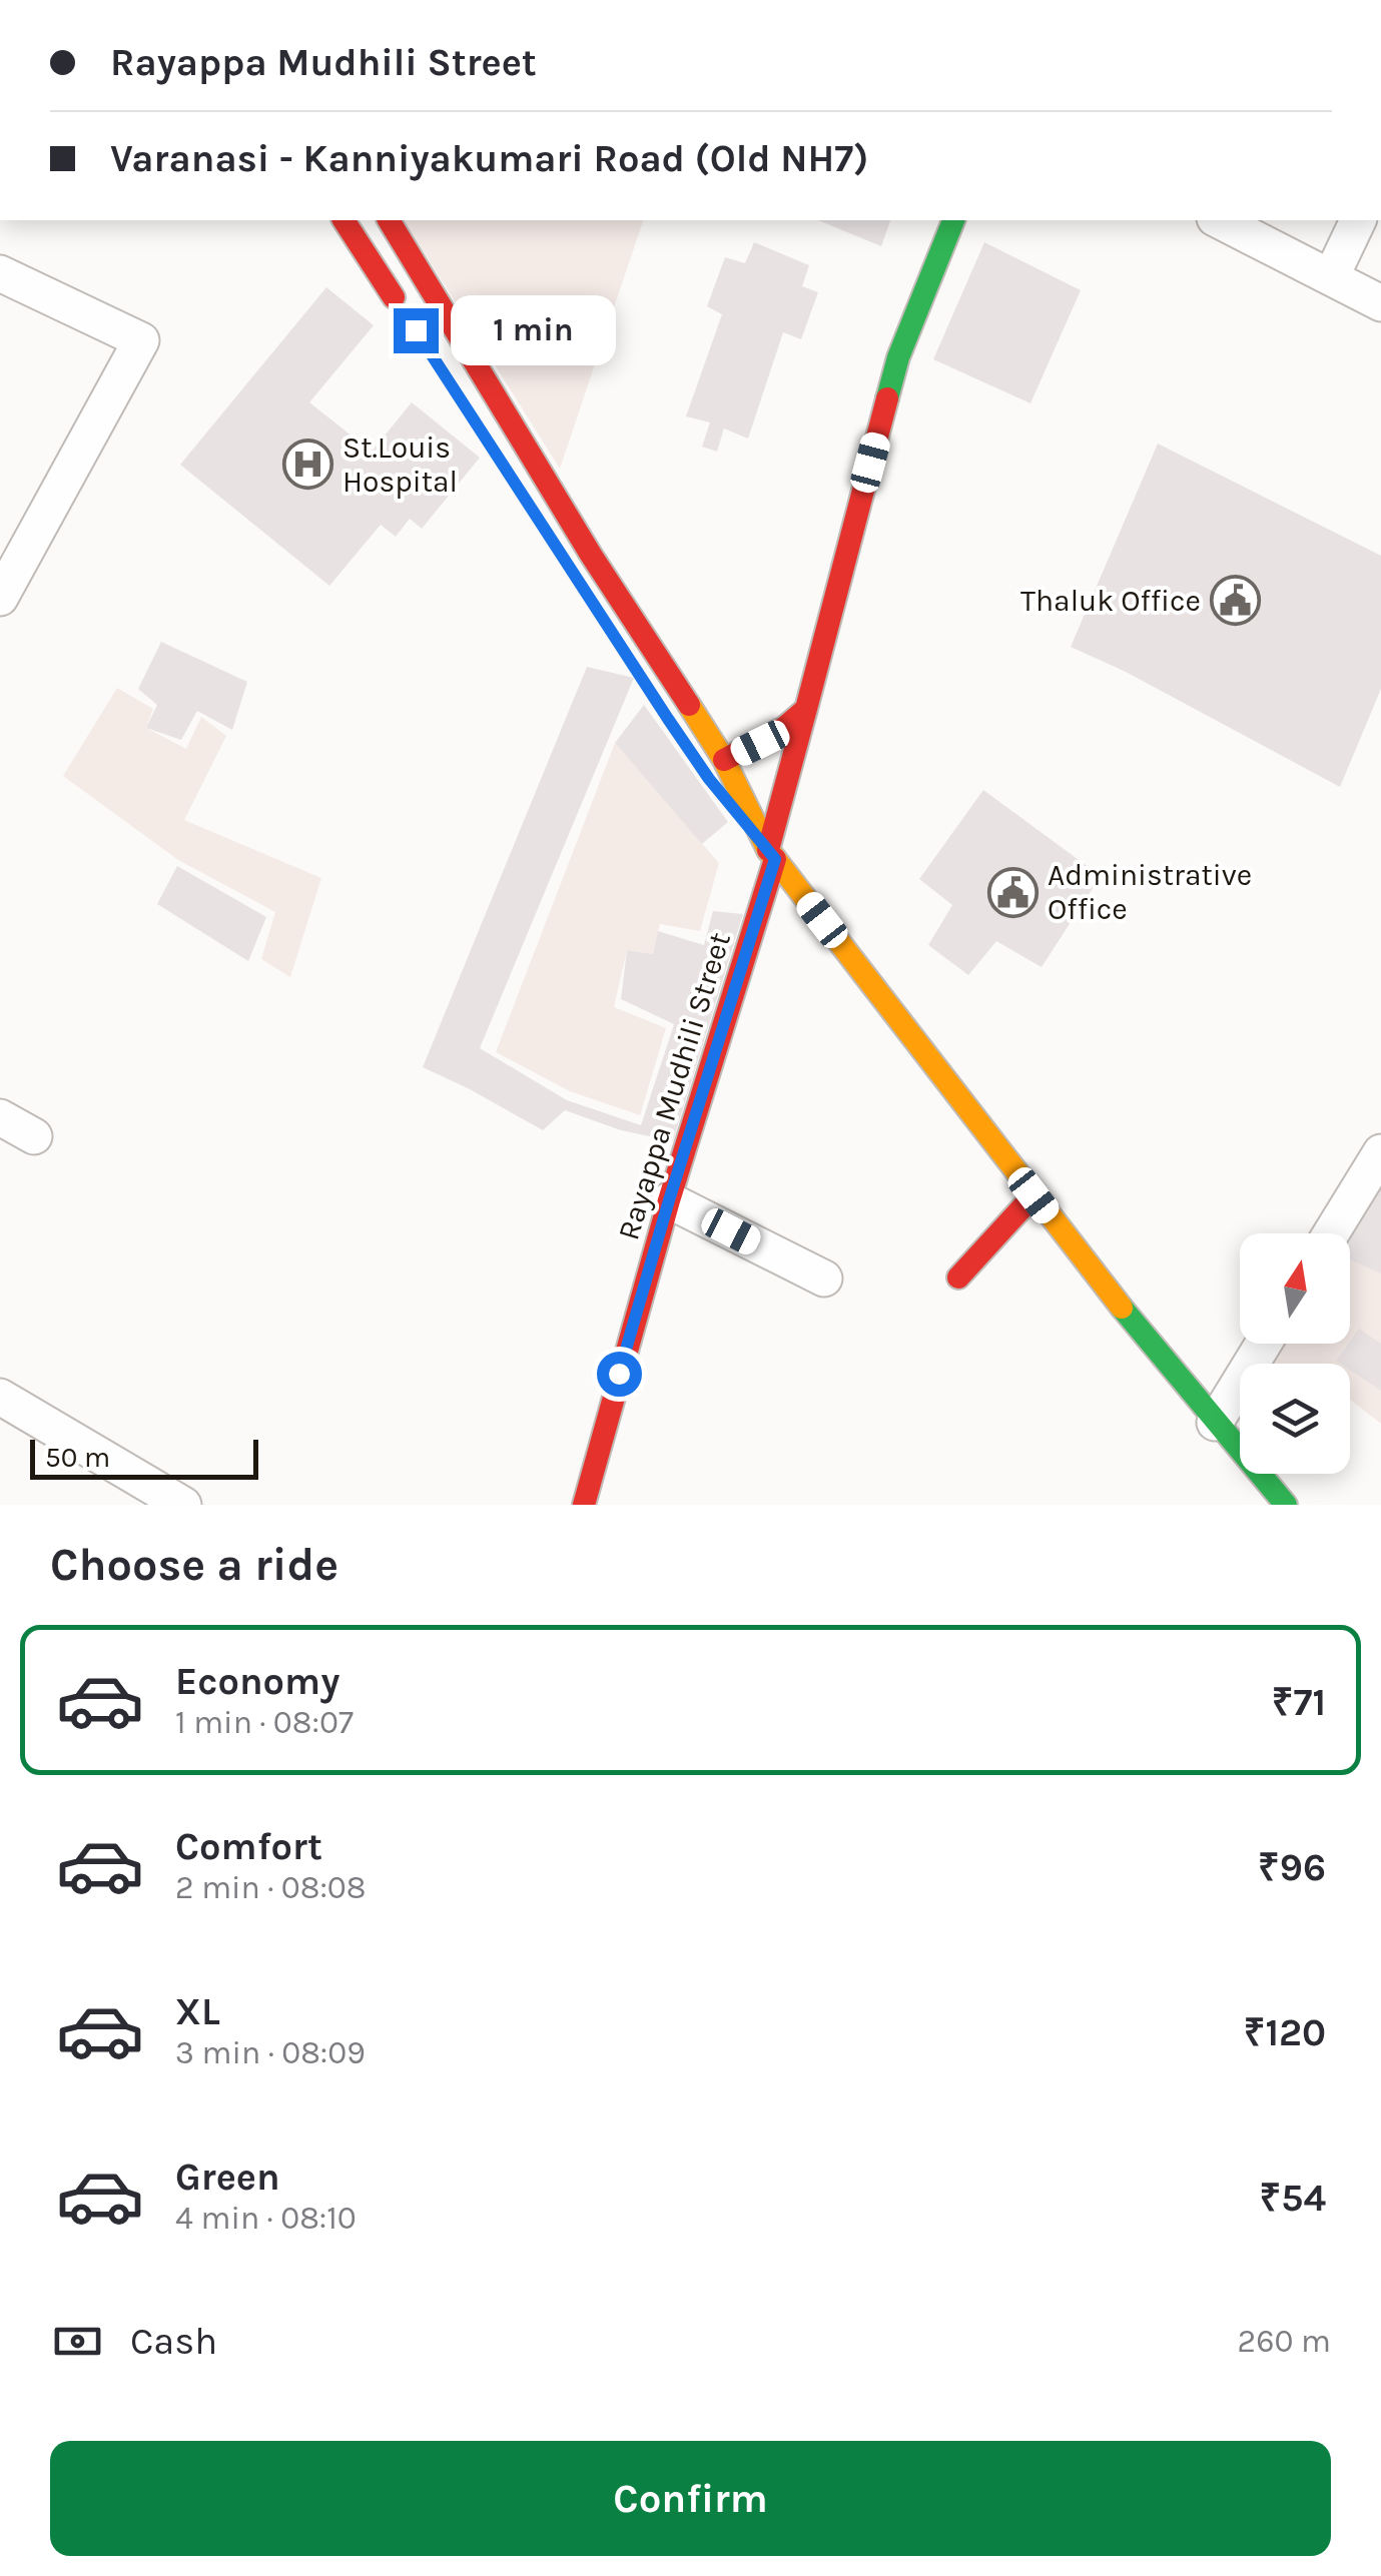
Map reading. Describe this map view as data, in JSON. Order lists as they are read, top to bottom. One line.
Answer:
{"streets":{"main road":["Rayappa Mudhili Street"]},"places":{"hospital":["St.Louis Hospital"],"public building":["Thaluk Office","Administrative Office"]},"scale_bar":"50 m","north":"top","page":{"banner":["Rayappa Mudhili Street","Varanasi - Kanniyakumari Road (Old NH7)"],"bubble":"1 min","scale":"50 m","heading":"Choose a ride","list":[{"name":"Economy","note":"1 min · 08:07","value":"₹71"},{"name":"Comfort","note":"2 min · 08:08","value":"₹96"},{"name":"XL","note":"3 min · 08:09","value":"₹120"},{"name":"Green","note":"4 min · 08:10","value":"₹54"}],"pay":["Cash","260 m"],"buttons":"Confirm"}}
